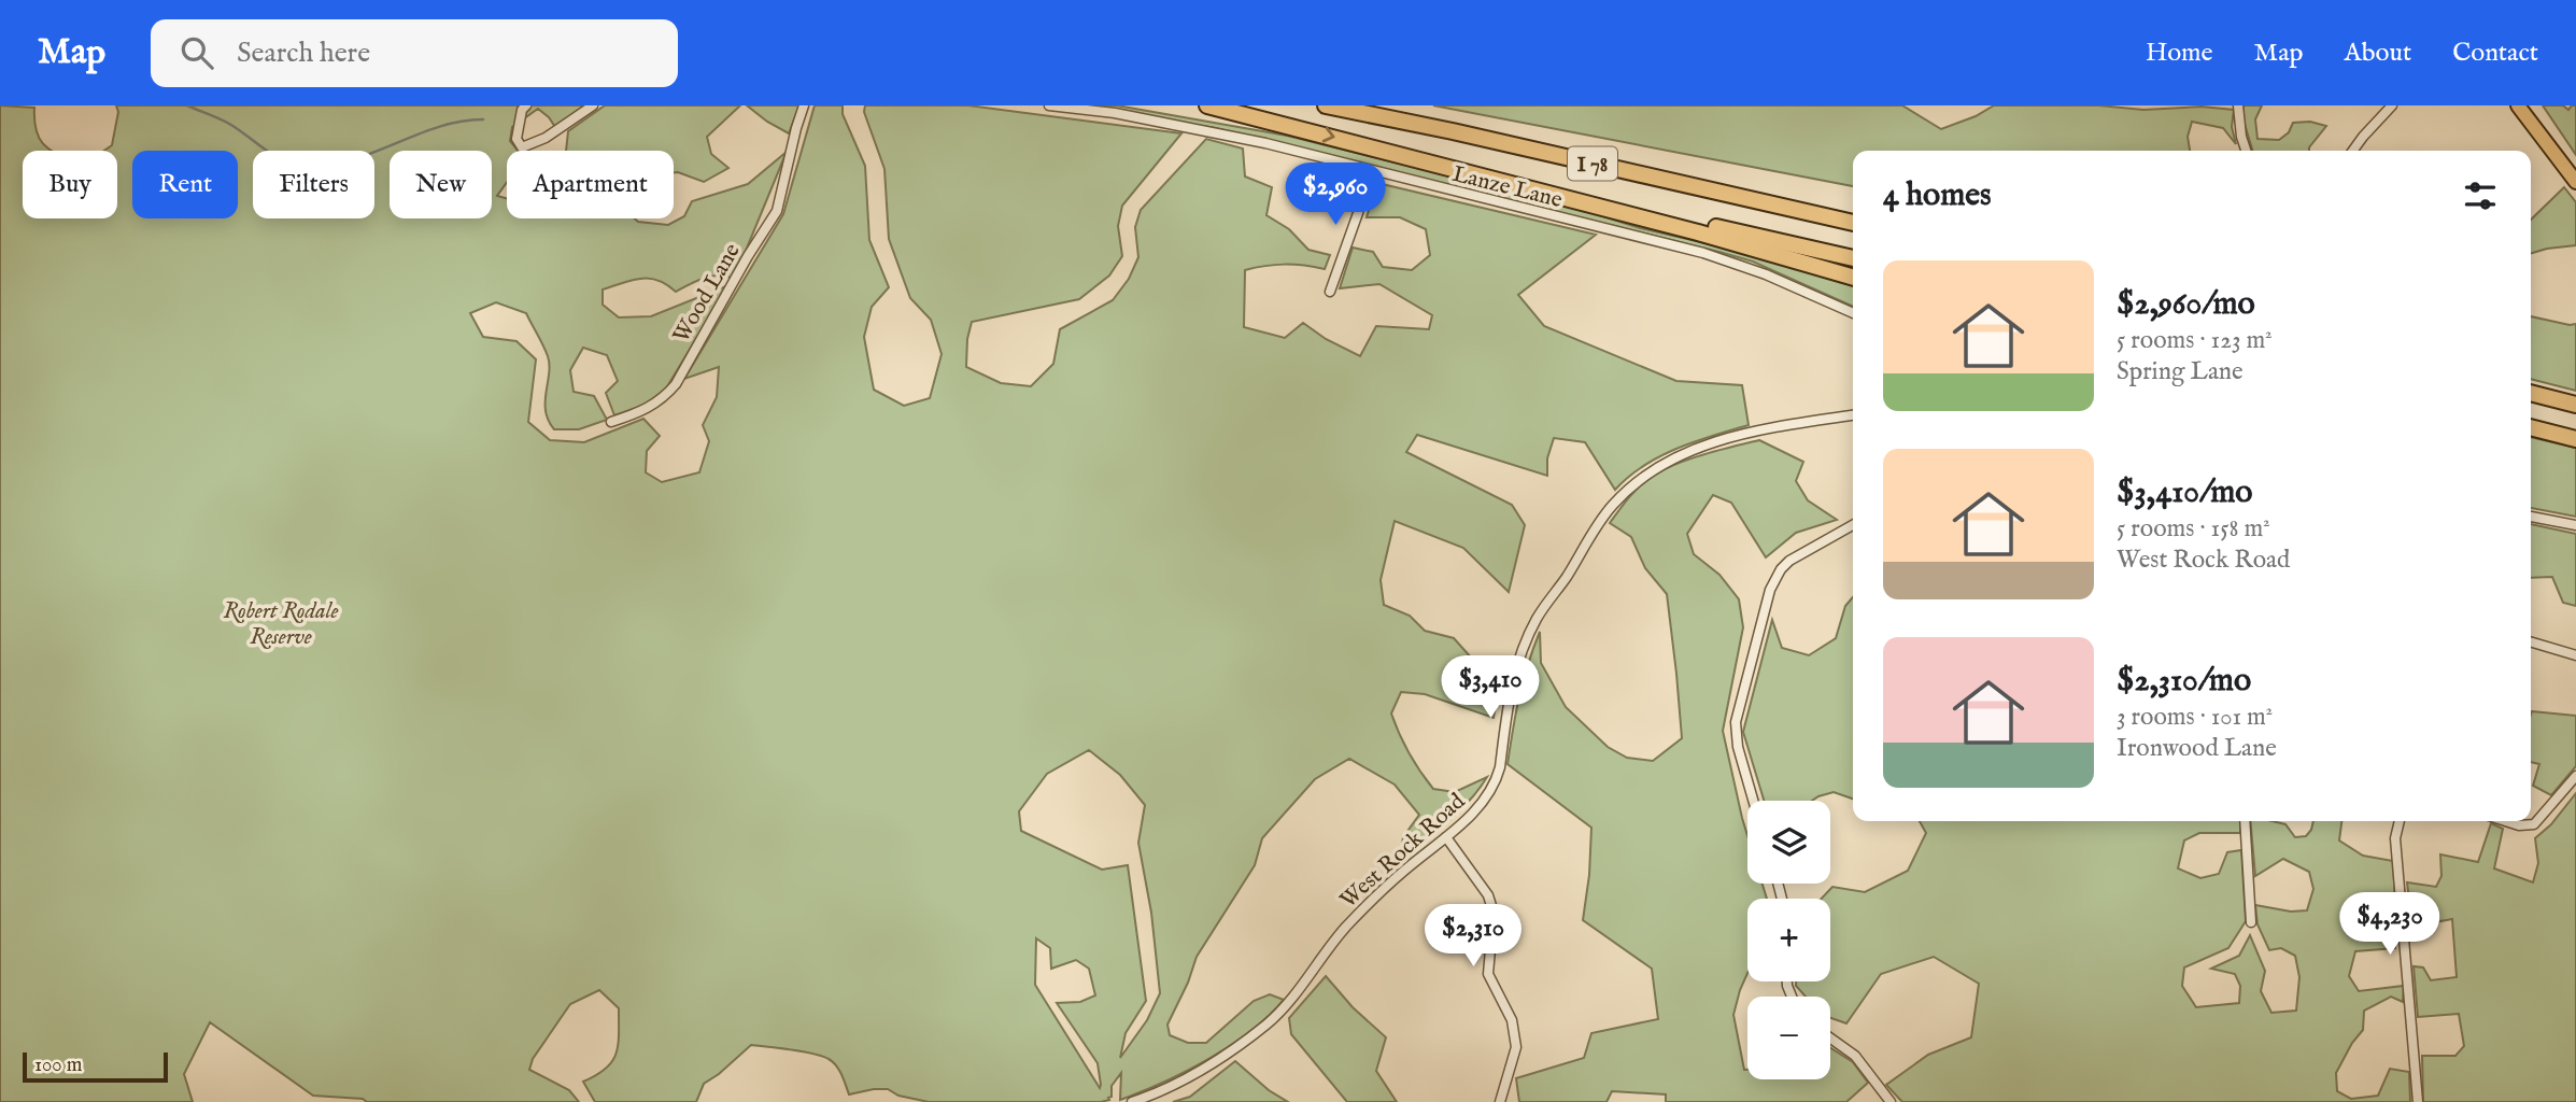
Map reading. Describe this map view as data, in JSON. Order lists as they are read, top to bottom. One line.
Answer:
{"streets":{"highway":["I 78"],"street":["Lanze Lane","Wood Lane","West Rock Road"]},"parks":["Robert Rodale Reserve"],"scale_bar":"100 m","page":{"header":"Map","search":"Search here","nav":["Home","Map","About","Contact"],"chip":["Buy","Rent","Filters","New","Apartment"],"heading":"4 homes","price":["$2,960","$3,410","$4,230","$2,310"],"list":[{"name":"$2,960/mo","note":"5 rooms · 123 m² · Spring Lane"},{"name":"$3,410/mo","note":"5 rooms · 158 m² · West Rock Road"},{"name":"$2,310/mo","note":"3 rooms · 101 m² · Ironwood Lane"}],"map_buttons":["+","−"],"scale":"100 m"}}
